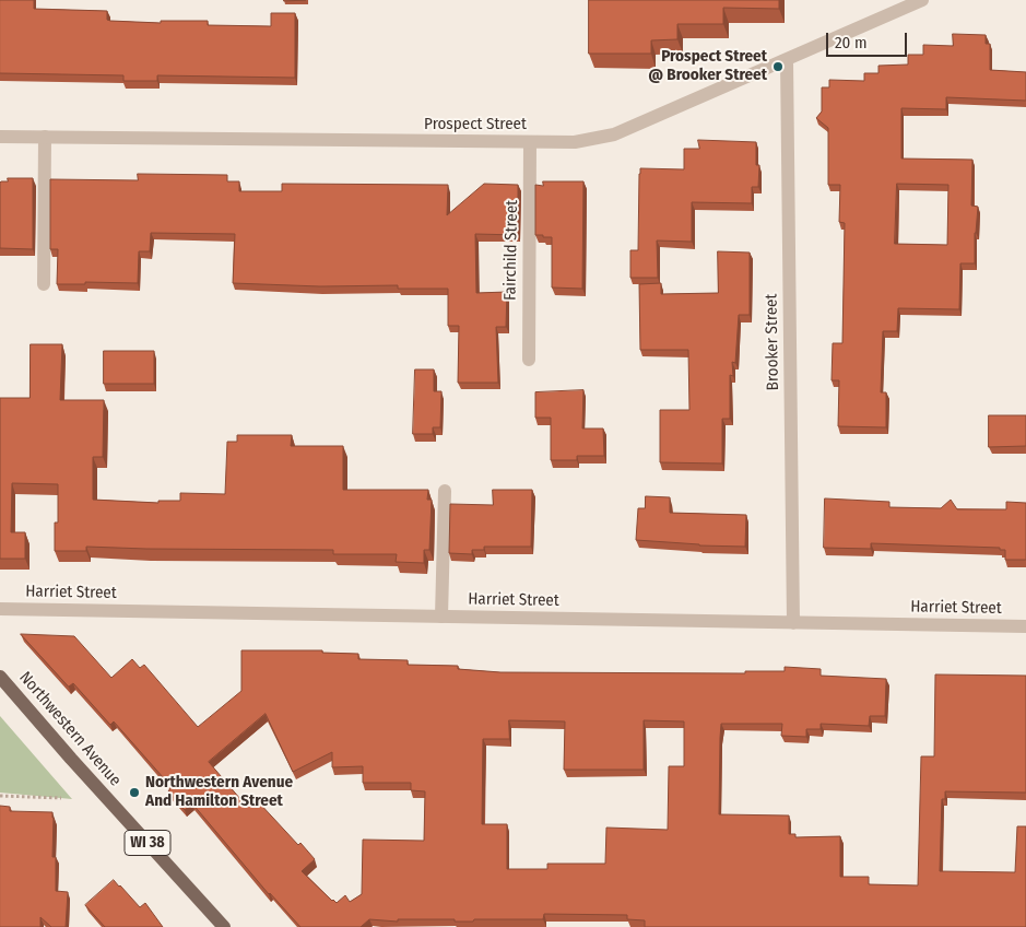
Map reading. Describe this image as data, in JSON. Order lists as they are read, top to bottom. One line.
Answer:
{"streets":{"main road":["Northwestern Avenue","WI 38"],"street":["Prospect Street","Fairchild Street","Brooker Street","Harriet Street"]},"crossings":[["Prospect Street","Fairchild Street"],["Prospect Street","Brooker Street"],["Brooker Street","Harriet Street"]],"places":["Prospect Street @ Brooker Street","Northwestern Avenue And Hamilton Street"],"scale_bar":"20 m"}
